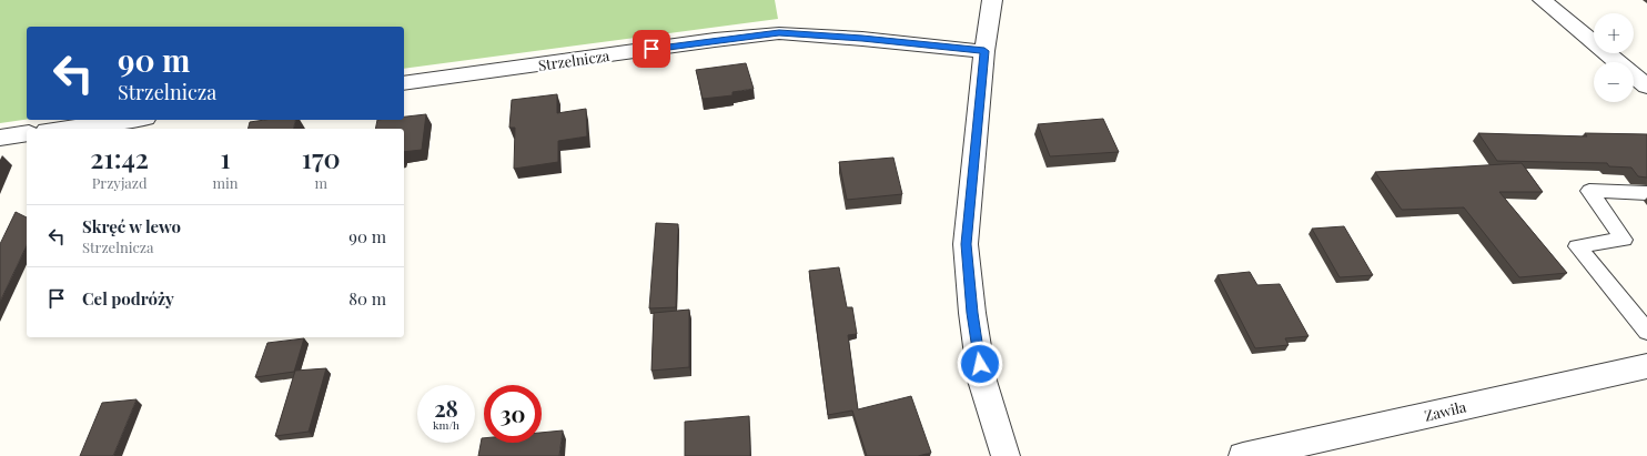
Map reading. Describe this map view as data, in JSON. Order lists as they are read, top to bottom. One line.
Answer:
{"streets":{"street":["Strzelnicza","Zawiła"]},"page":{"map_buttons":["+","−"],"turn":["90 m","Strzelnicza"],"eta":["21:42","Przyjazd","1","min","170","m"],"list":[{"name":"Skręć w lewo","note":"Strzelnicza","value":"90 m"},{"name":"Cel podróży","value":"80 m"}],"speed":"28 km/h","limit":"30"}}
